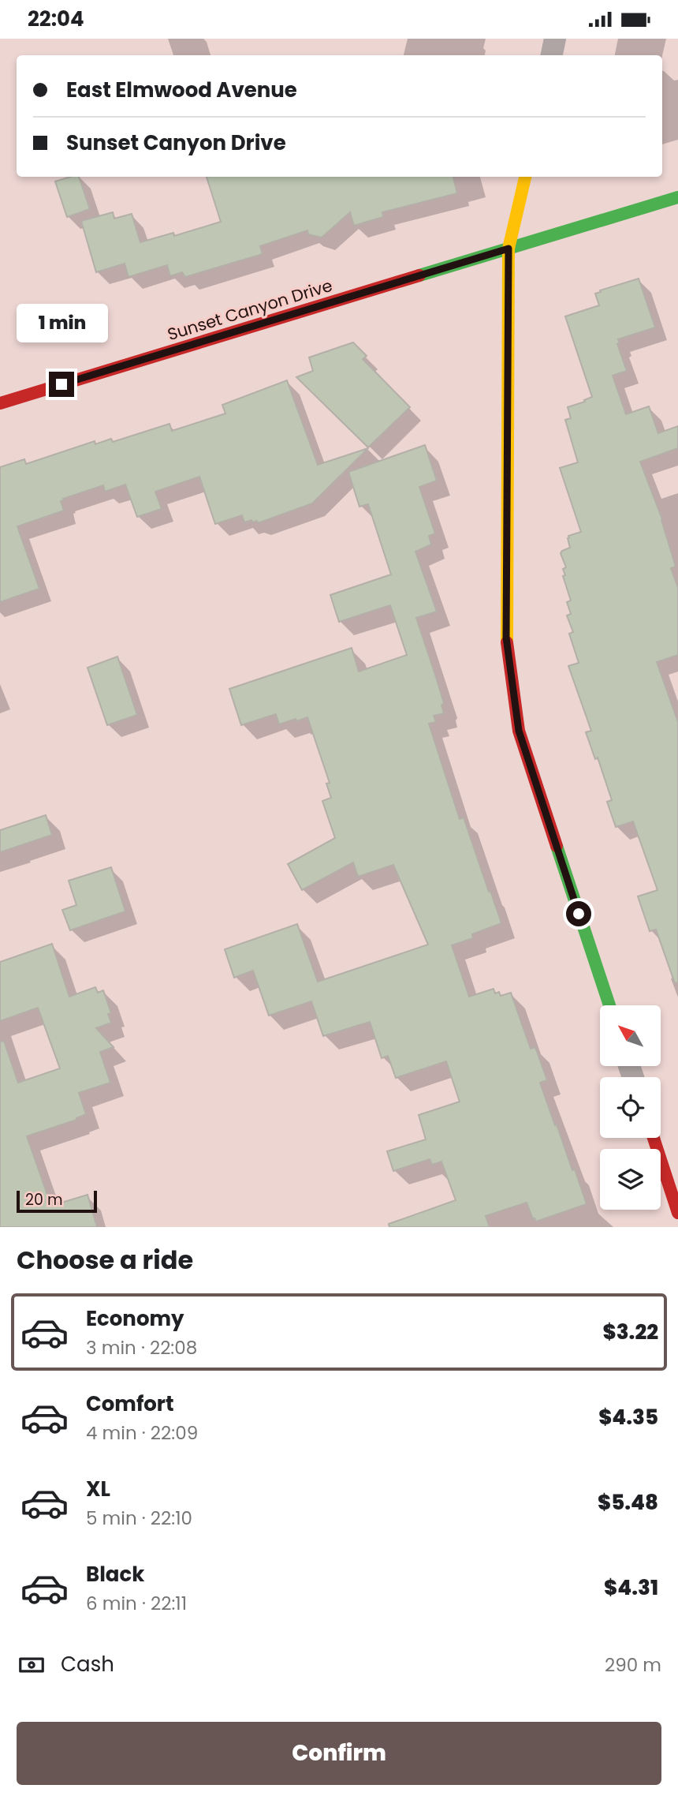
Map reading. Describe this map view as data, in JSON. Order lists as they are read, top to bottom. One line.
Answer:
{"streets":{"street":["Sunset Canyon Drive"]},"scale_bar":"20 m","north":"top left","page":{"status":"22:04","banner":["East Elmwood Avenue","Sunset Canyon Drive"],"bubble":"1 min","scale":"20 m","heading":"Choose a ride","list":[{"name":"Economy","note":"3 min · 22:08","value":"$3.22"},{"name":"Comfort","note":"4 min · 22:09","value":"$4.35"},{"name":"XL","note":"5 min · 22:10","value":"$5.48"},{"name":"Black","note":"6 min · 22:11","value":"$4.31"}],"pay":["Cash","290 m"],"buttons":"Confirm"}}
